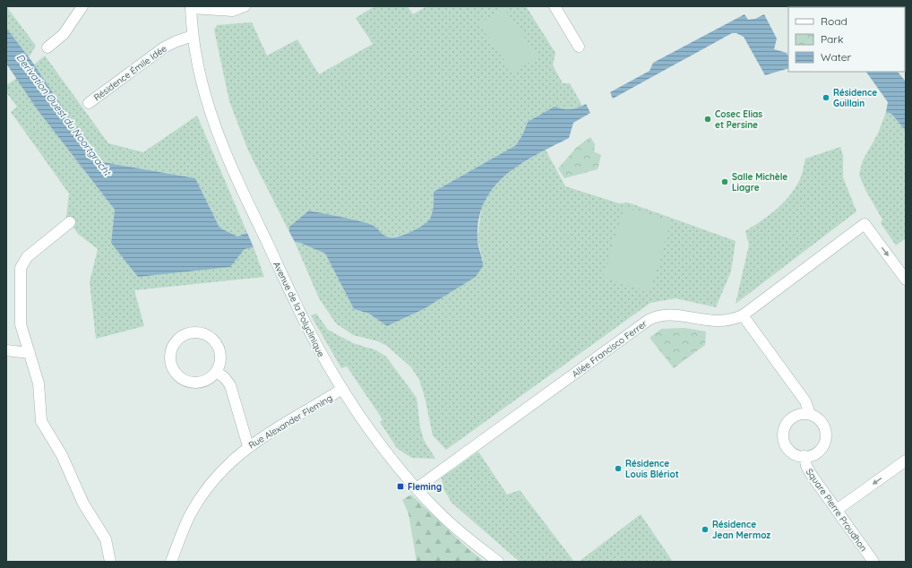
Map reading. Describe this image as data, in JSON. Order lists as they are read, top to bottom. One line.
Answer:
{"streets":{"street":["Résidence Émile Idée","Avenue de la Polyclinique","Allée Francisco Ferrer","Rue Alexander Fleming","Square Pierre Proudhon"]},"crossings":[["Résidence Émile Idée","Avenue de la Polyclinique"],["Avenue de la Polyclinique","Allée Francisco Ferrer"],["Avenue de la Polyclinique","Rue Alexander Fleming"],["Allée Francisco Ferrer","Square Pierre Proudhon"]],"water":["Derivation Ouest du Noortgracht"],"places":{"other":["Résidence Guillain","Cosec Elias et Persine","Salle Michèle Liagre","Résidence Louis Blériot","Résidence Jean Mermoz"],"transit":["Fleming"]},"legend":["Road","Park","Water"]}
